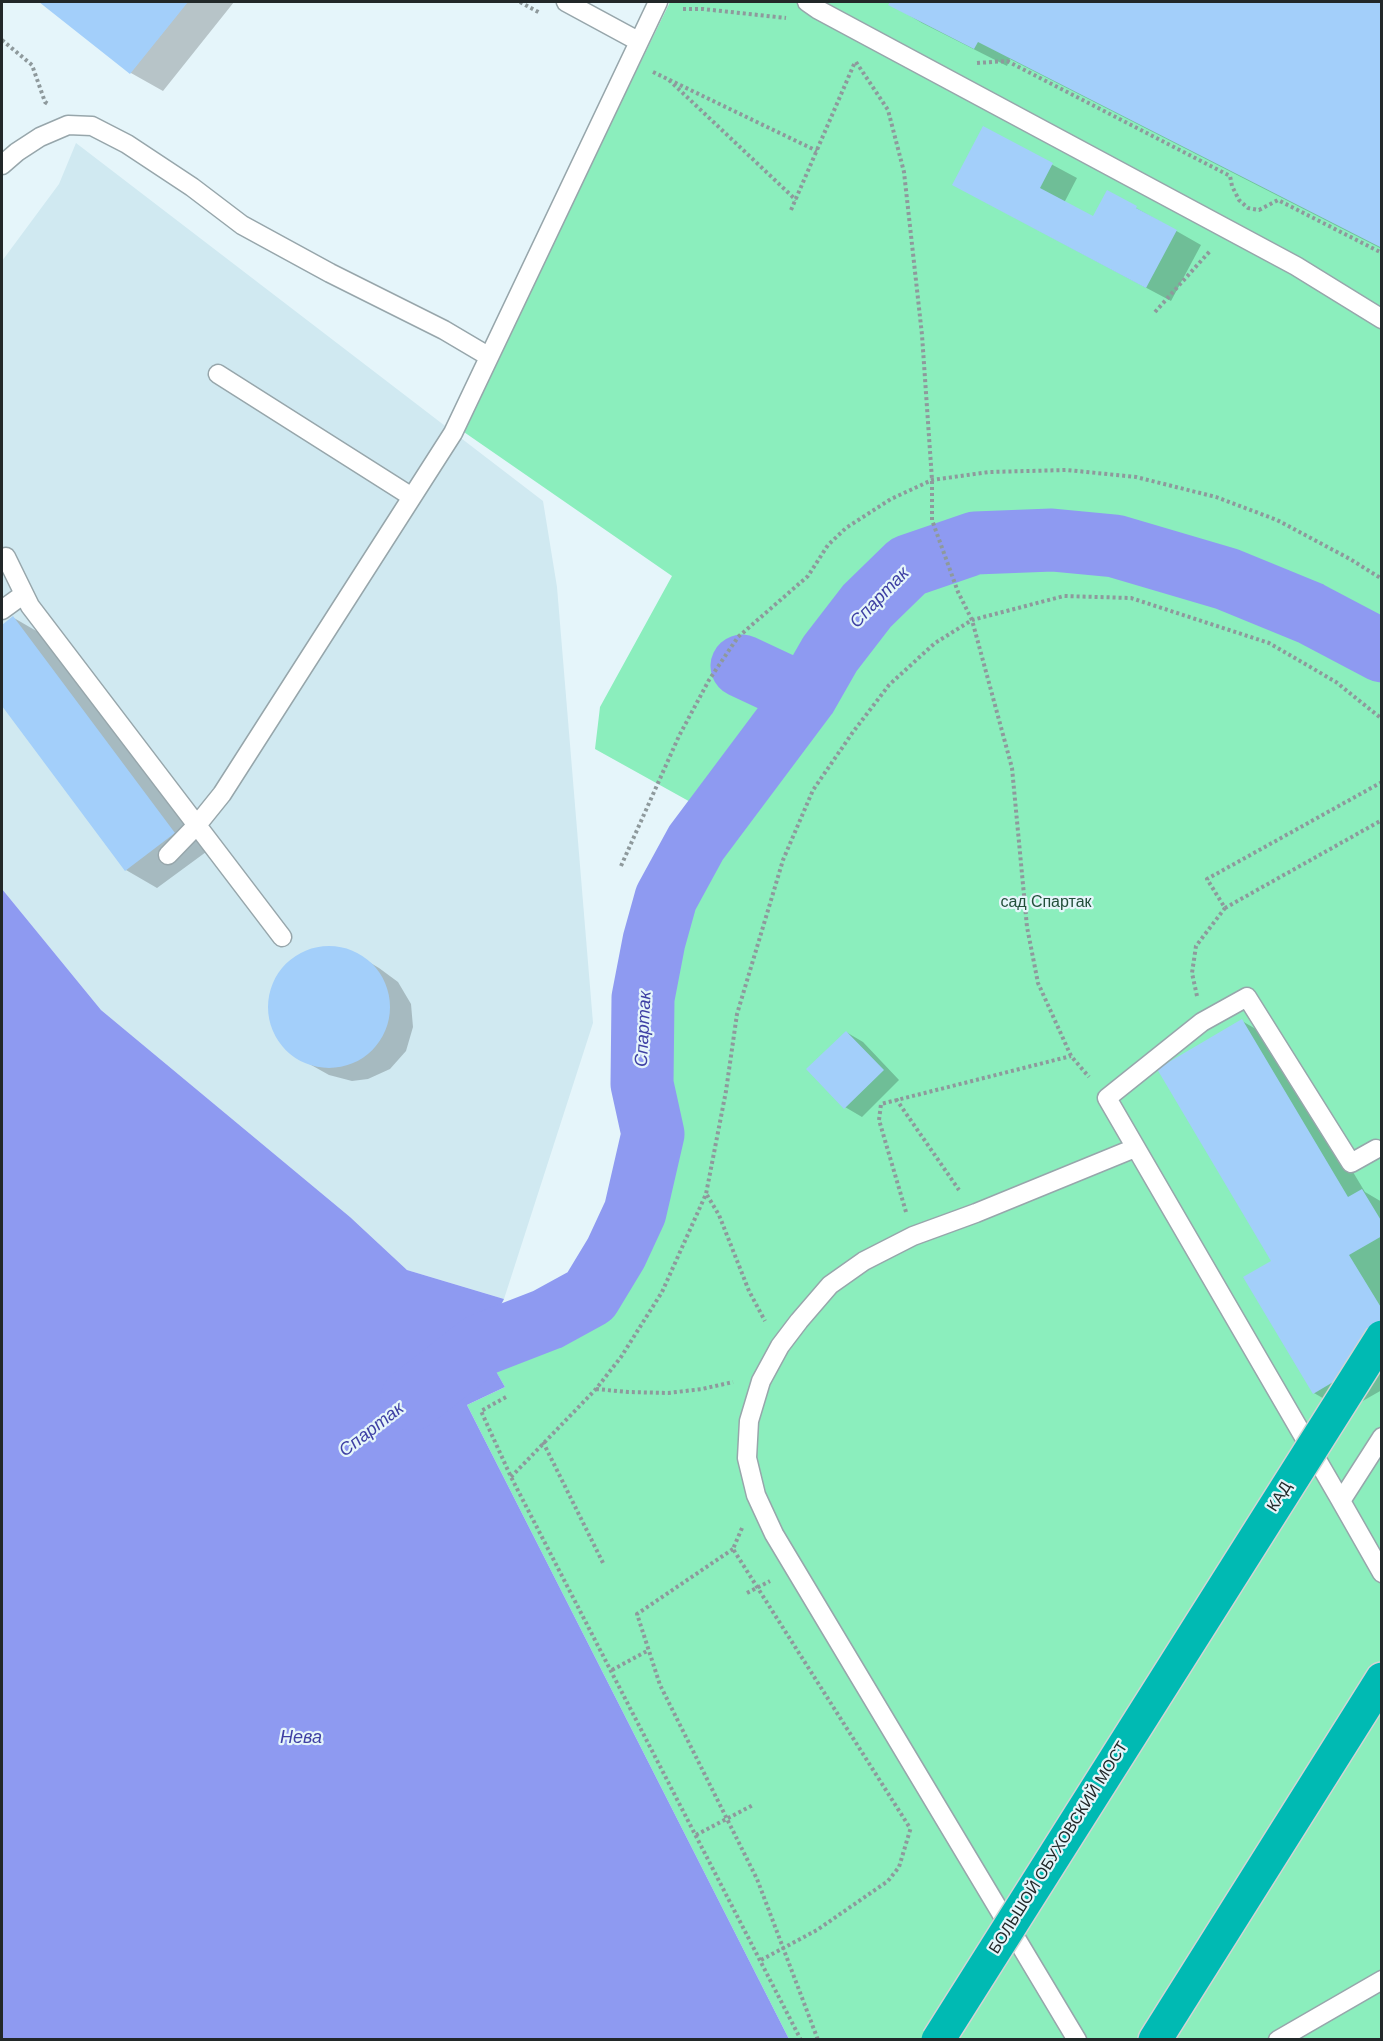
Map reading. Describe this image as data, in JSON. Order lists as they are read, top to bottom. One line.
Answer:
{"streets":{"highway":["КАД","БОЛЬШОЙ ОБУХОВСКИЙ МОСТ"]},"crossings":[["КАД","БОЛЬШОЙ ОБУХОВСКИЙ МОСТ"]],"water":["Спартак","Нева"],"parks":["сад Спартак"]}
